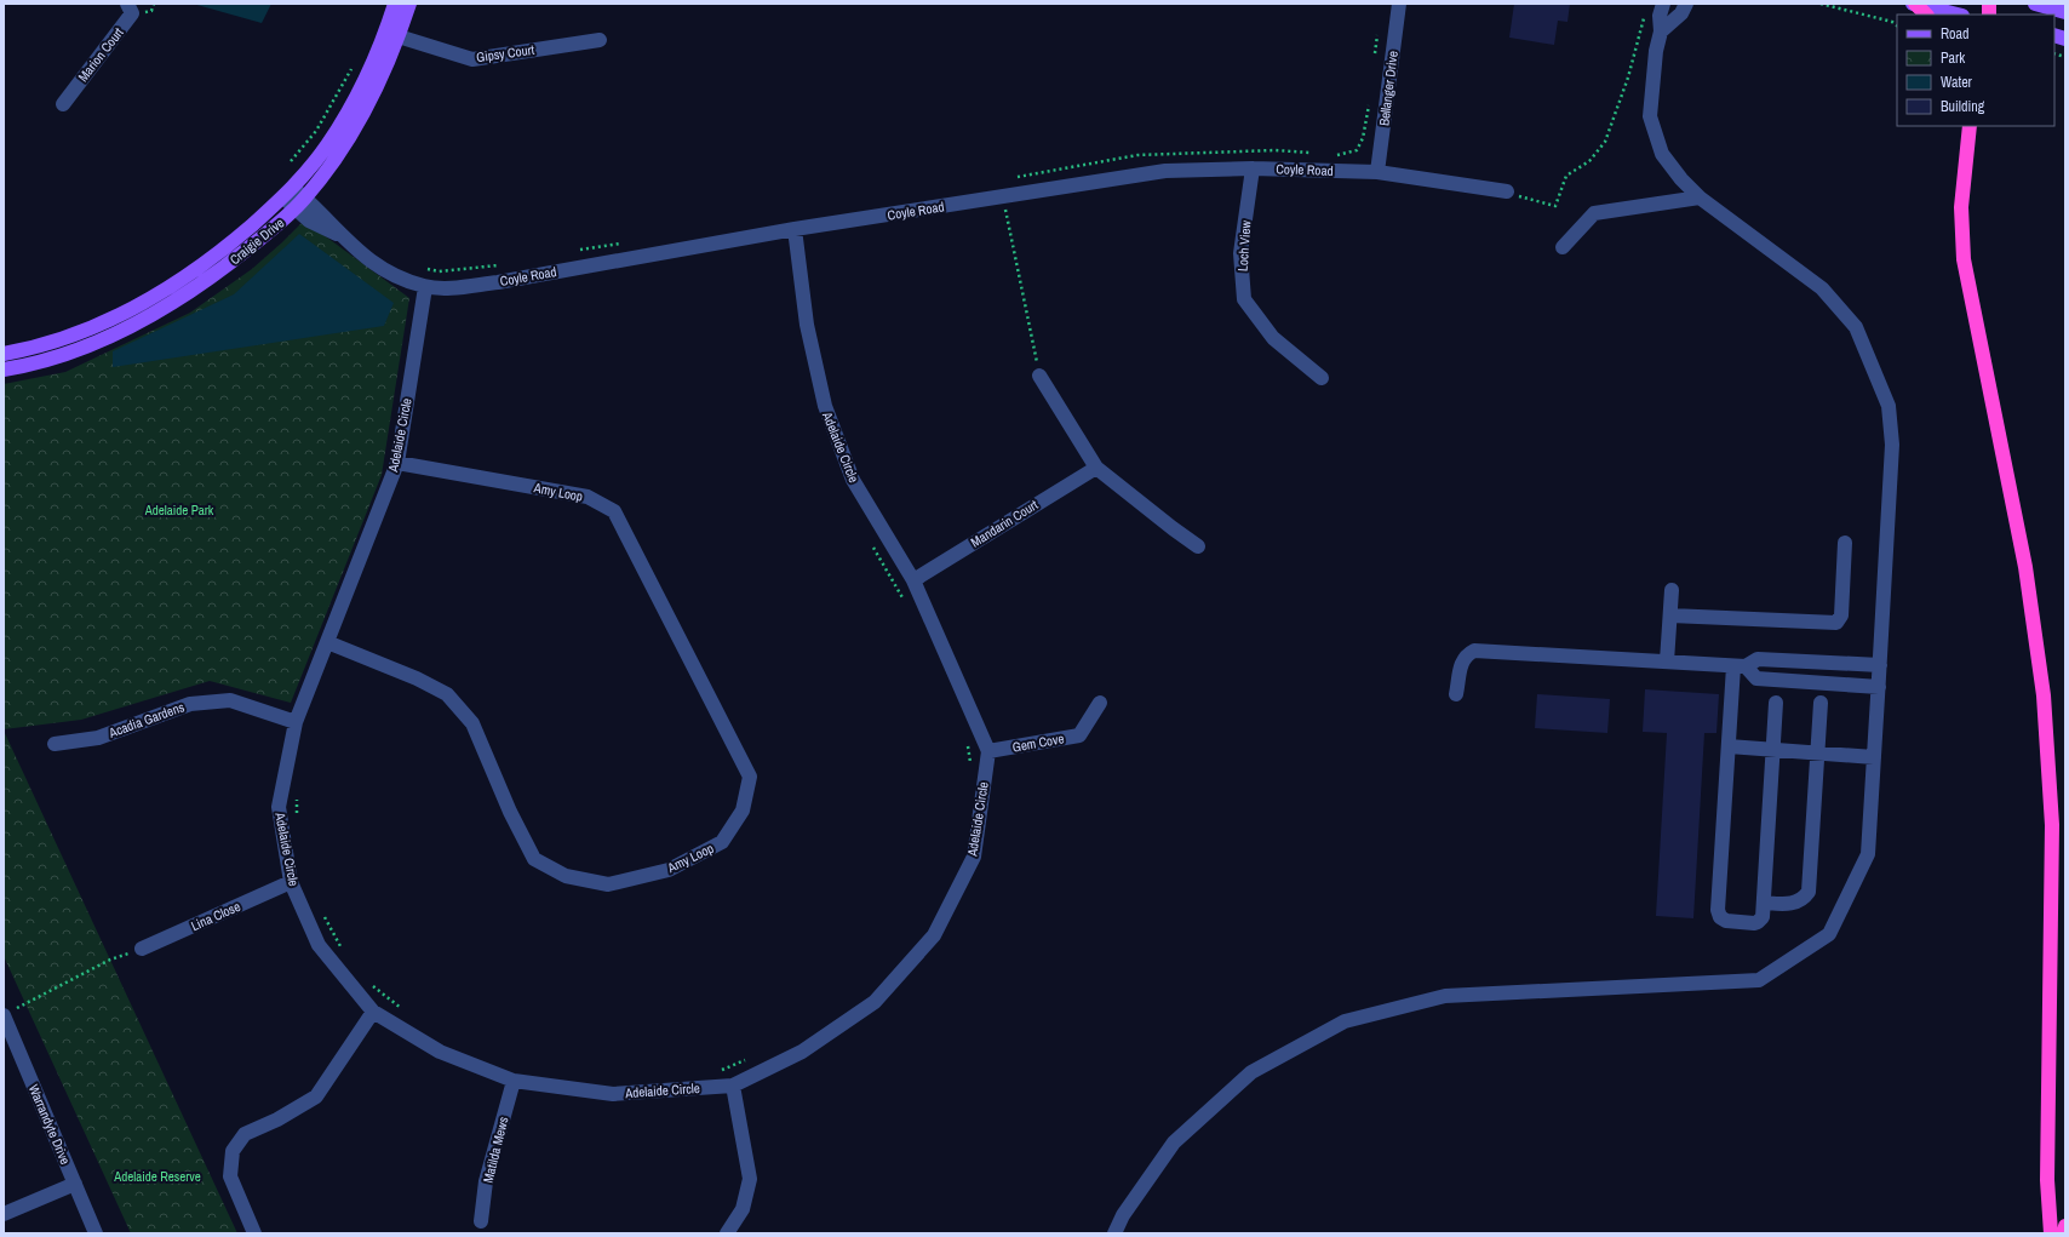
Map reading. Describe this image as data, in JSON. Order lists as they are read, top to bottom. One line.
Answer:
{"streets":{"main road":["Craigie Drive"],"street":["Gipsy Court","Marion Court","Bellanger Drive","Coyle Road","Loch View","Adelaide Circle","Amy Loop","Mandarin Court","Acadia Gardens","Gem Cove","Lina Close","Warrandyte Drive","Matilda Mews"]},"crossings":[["Gipsy Court","Craigie Drive"],["Bellanger Drive","Coyle Road"],["Coyle Road","Craigie Drive"],["Coyle Road","Loch View"],["Coyle Road","Adelaide Circle"],["Adelaide Circle","Amy Loop"],["Adelaide Circle","Mandarin Court"],["Adelaide Circle","Acadia Gardens"],["Adelaide Circle","Gem Cove"],["Adelaide Circle","Lina Close"],["Adelaide Circle","Matilda Mews"]],"parks":["Adelaide Park","Adelaide Reserve"],"legend":["Road","Park","Water","Building"]}
